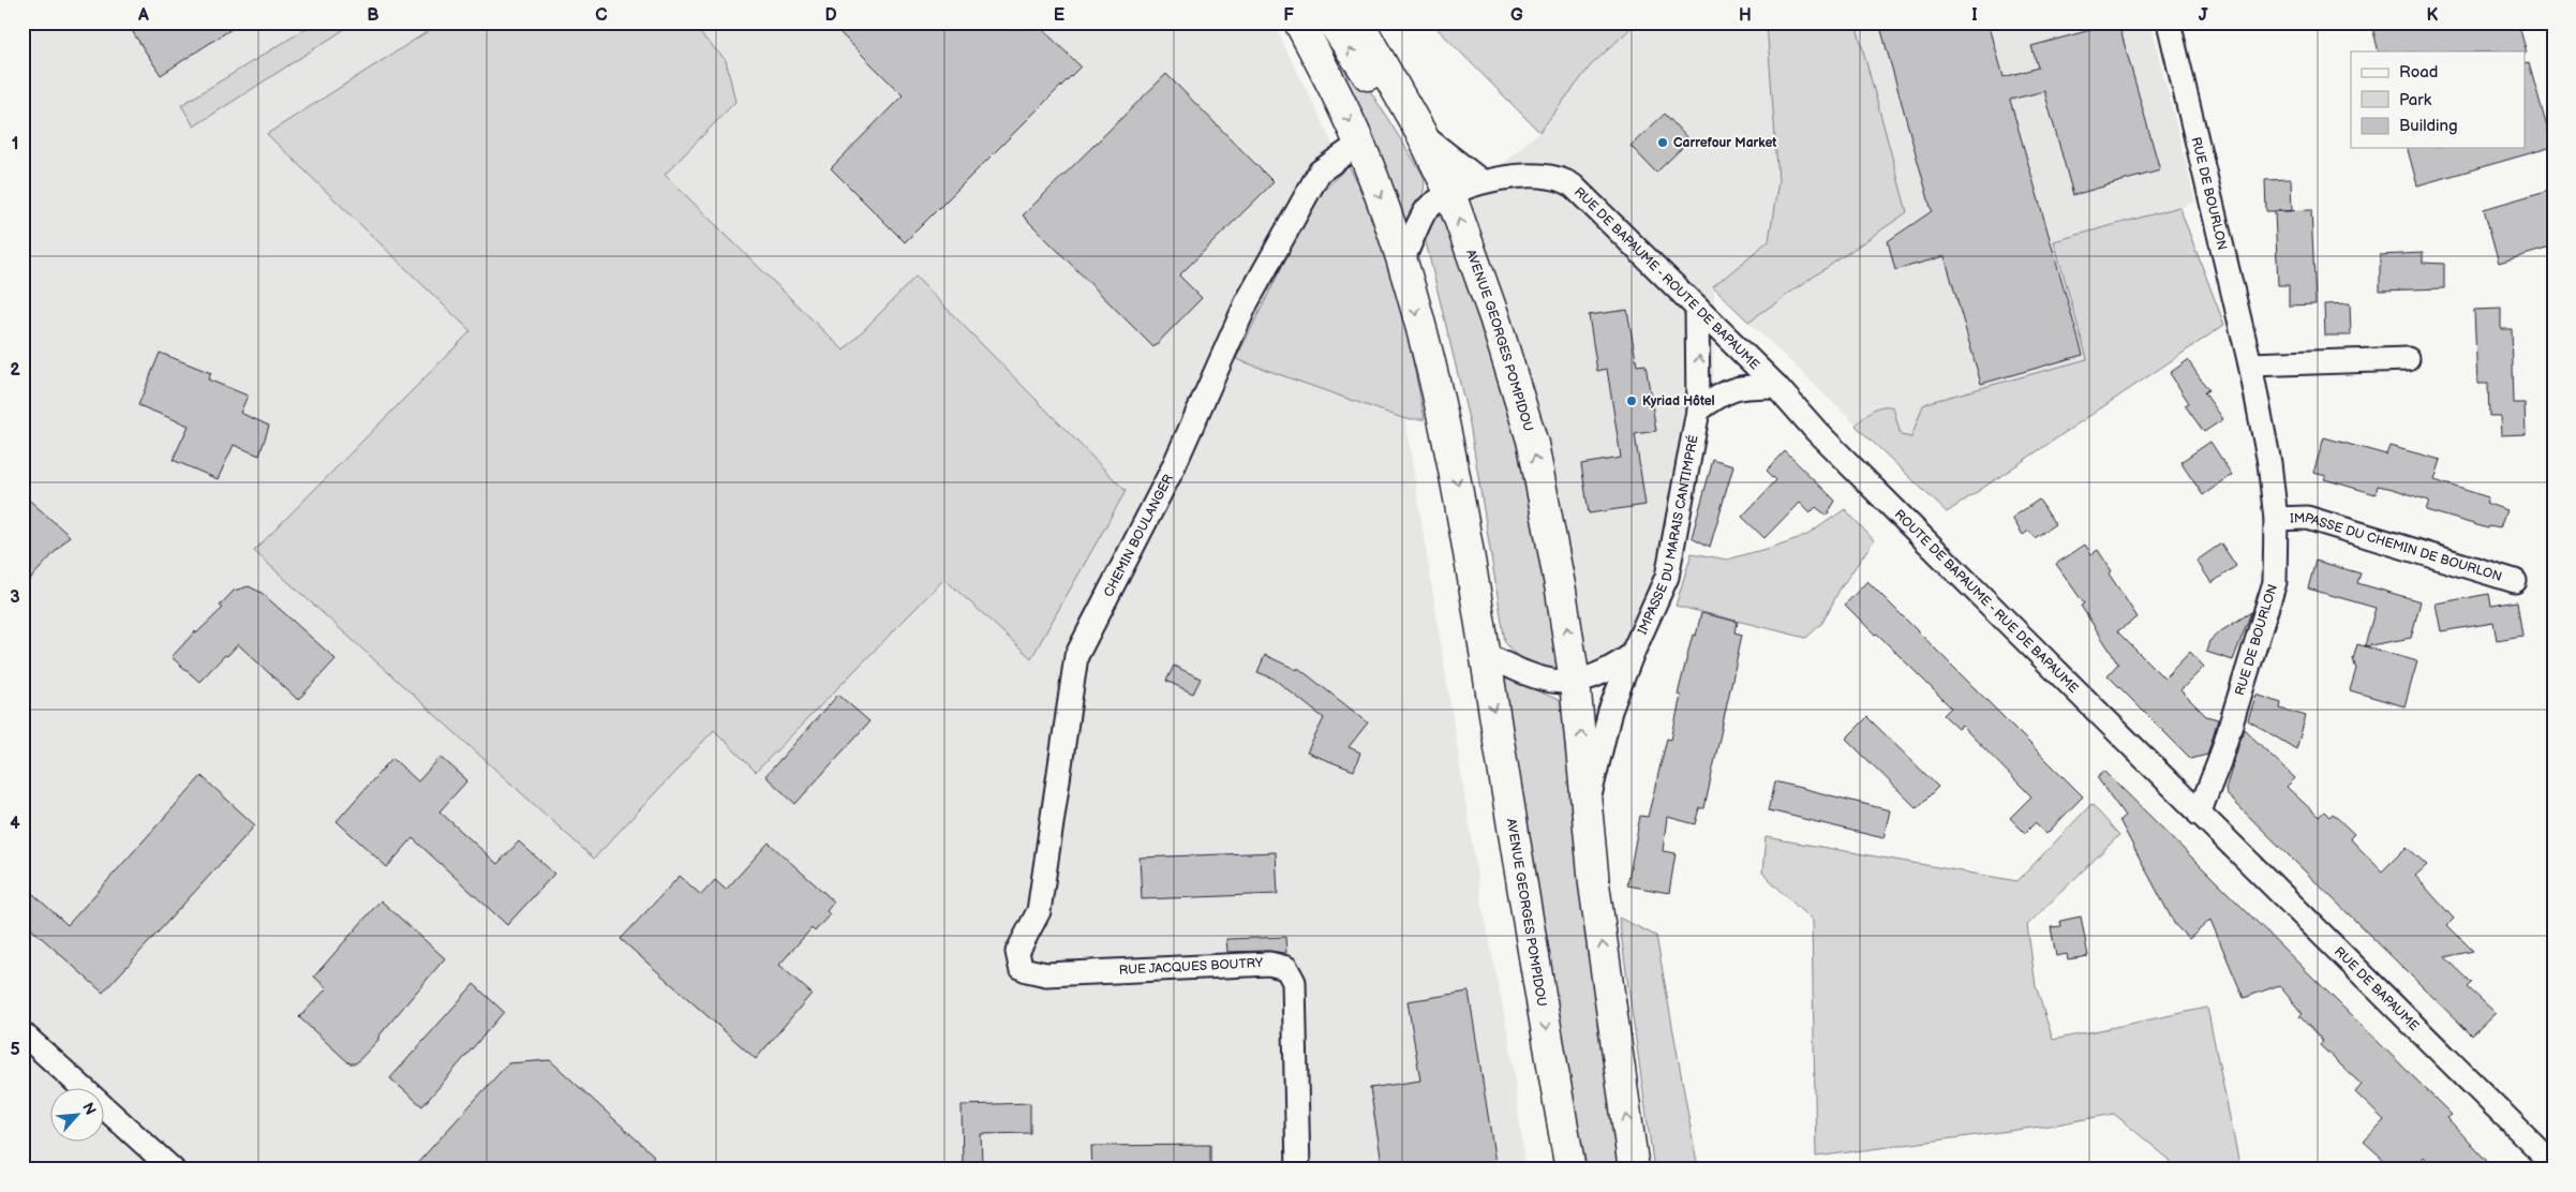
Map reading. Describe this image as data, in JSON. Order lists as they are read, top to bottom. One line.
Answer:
{"streets":{"main road":["AVENUE GEORGES POMPIDOU"],"street":["RUE DE BOURLON","RUE DE BAPAUME - ROUTE DE BAPAUME","IMPASSE DU MARAIS CANTIMPRÉ","CHEMIN BOULANGER","IMPASSE DU CHEMIN DE BOURLON","ROUTE DE BAPAUME - RUE DE BAPAUME","RUE JACQUES BOUTRY","RUE DE BAPAUME"]},"crossings":[["RUE DE BOURLON","IMPASSE DU CHEMIN DE BOURLON"],["RUE DE BOURLON","ROUTE DE BAPAUME - RUE DE BAPAUME"],["RUE DE BOURLON","RUE DE BAPAUME"],["RUE DE BAPAUME - ROUTE DE BAPAUME","IMPASSE DU MARAIS CANTIMPRÉ"],["RUE DE BAPAUME - ROUTE DE BAPAUME","ROUTE DE BAPAUME - RUE DE BAPAUME"],["AVENUE GEORGES POMPIDOU","IMPASSE DU MARAIS CANTIMPRÉ"],["AVENUE GEORGES POMPIDOU","CHEMIN BOULANGER"],["CHEMIN BOULANGER","RUE JACQUES BOUTRY"],["ROUTE DE BAPAUME - RUE DE BAPAUME","RUE DE BAPAUME"]],"places":["Carrefour Market","Kyriad Hôtel"],"legend":["Road","Park","Building"],"north":"top right","grid":{"columns":["A","B","C","D","E","F","G","H","I","J","K"],"rows":["1","2","3","4","5"]}}
